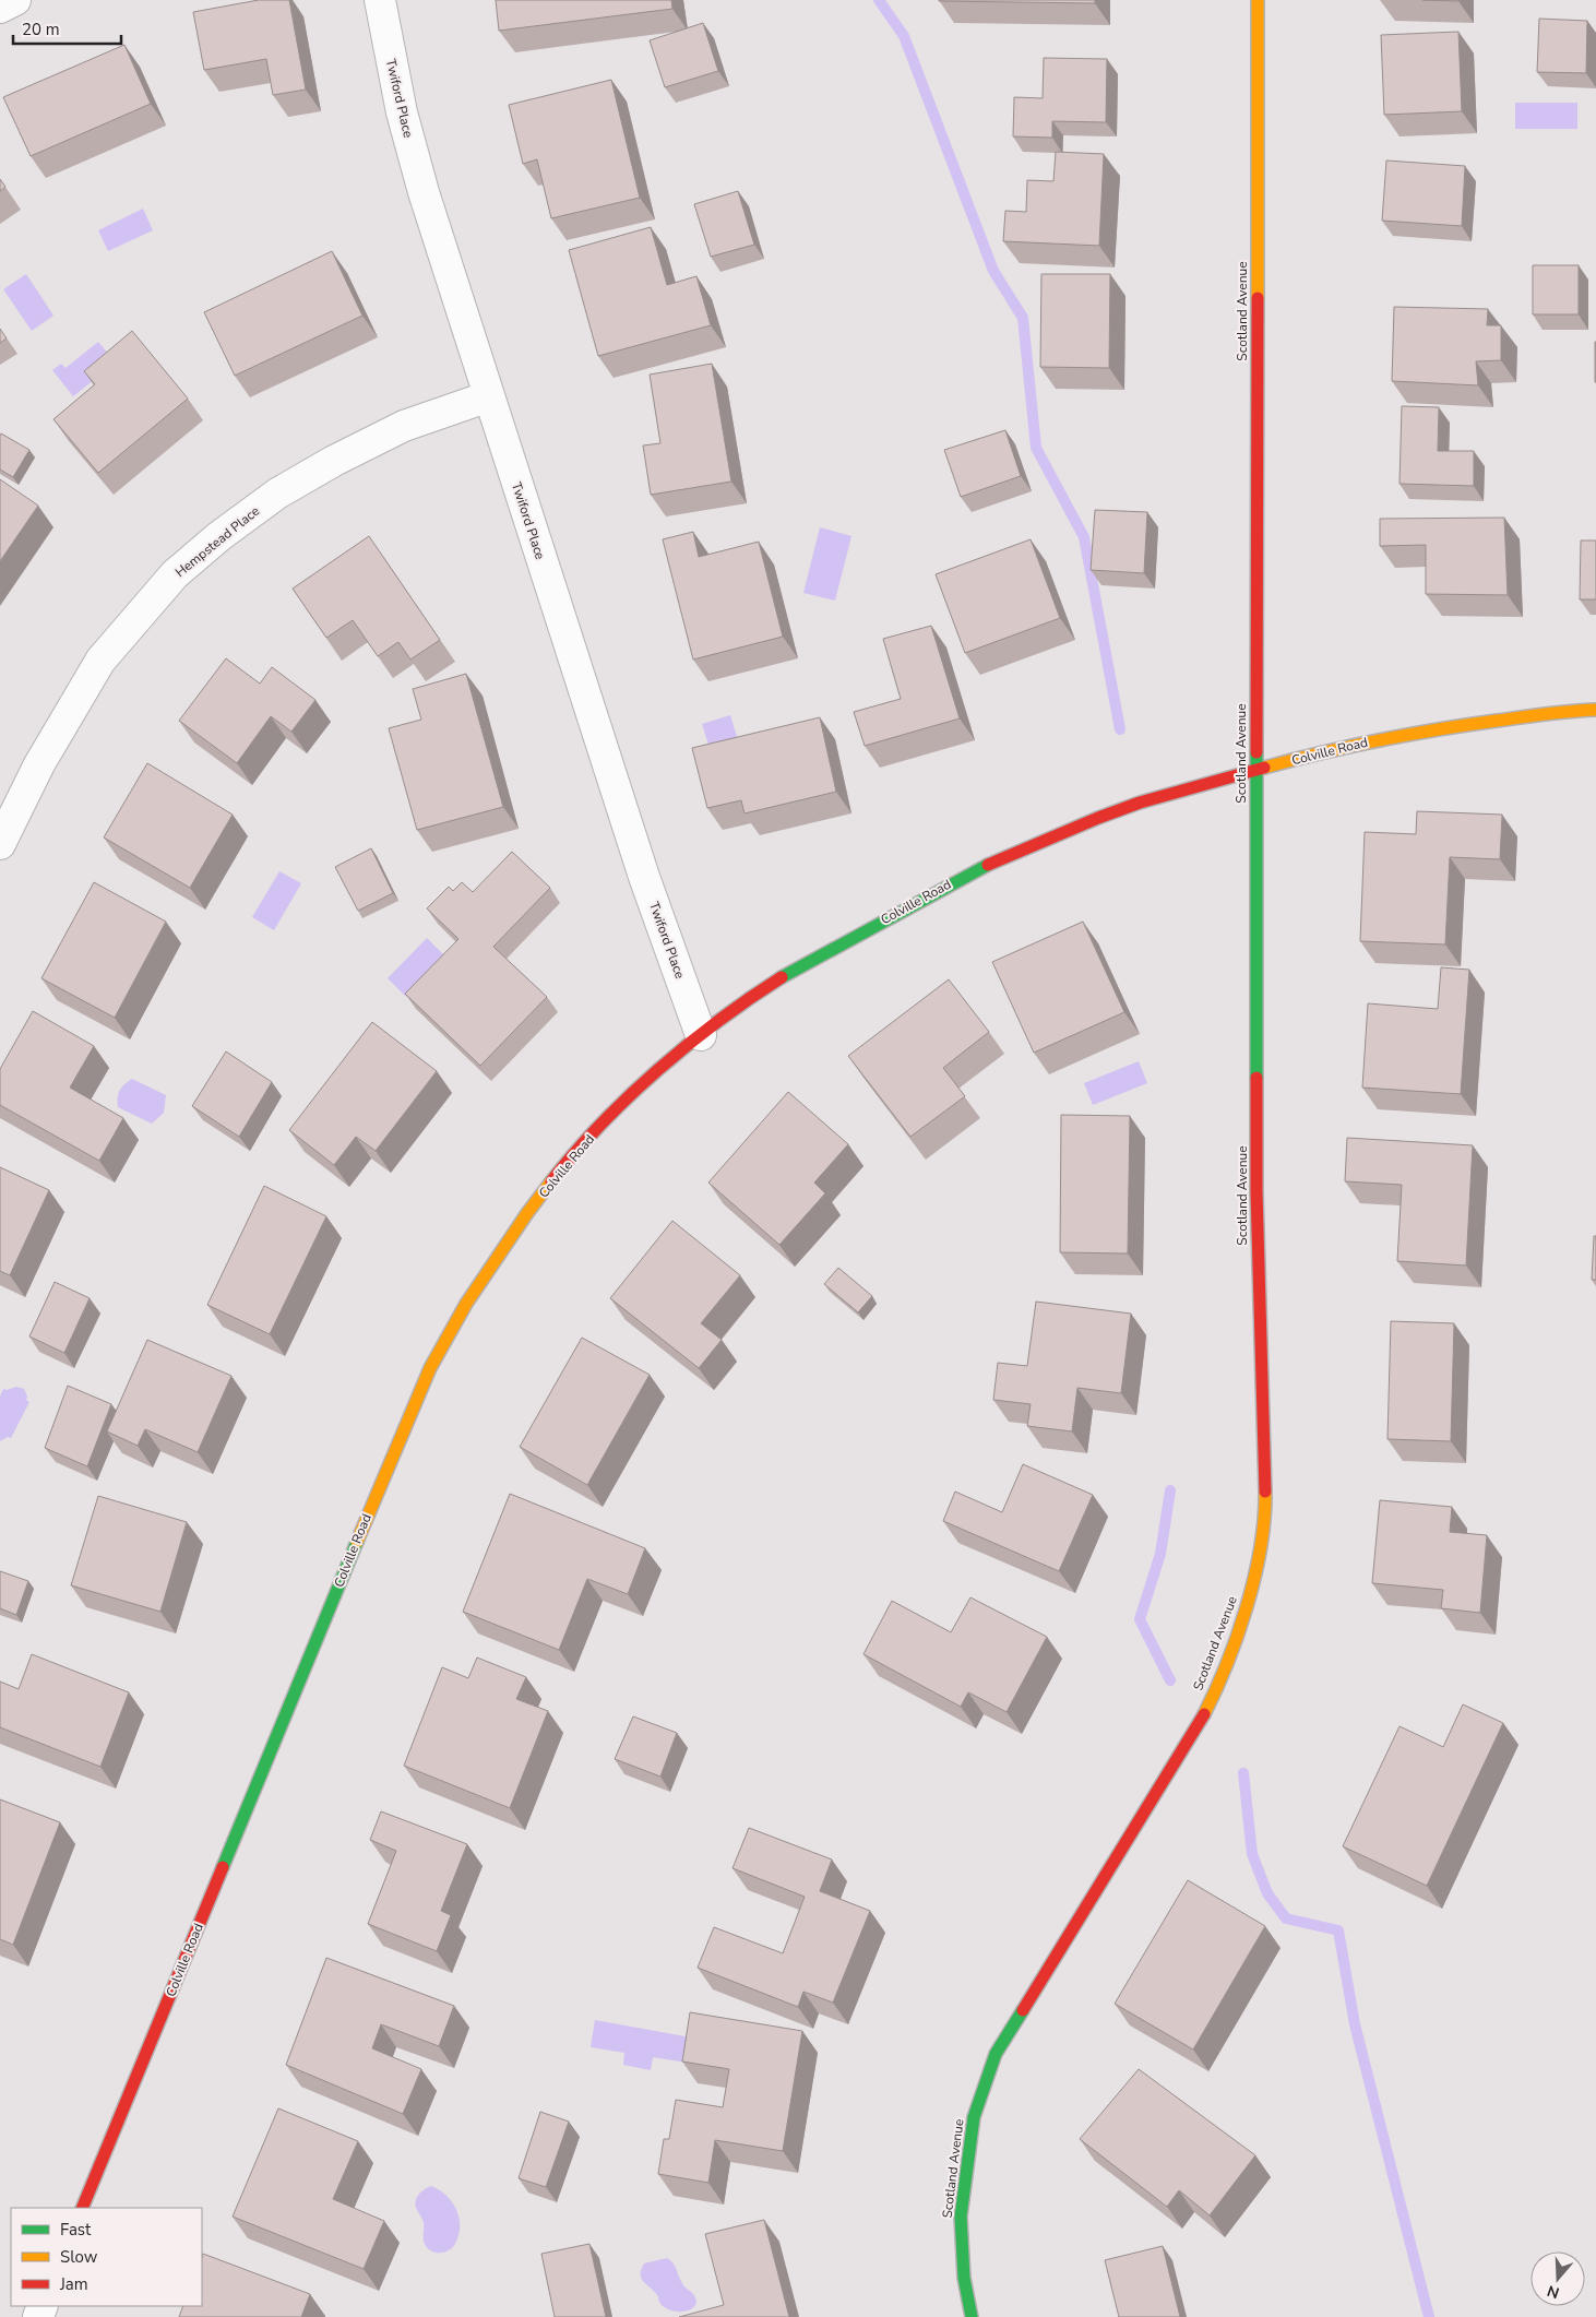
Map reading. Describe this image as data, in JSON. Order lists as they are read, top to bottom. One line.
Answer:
{"streets":{"street":["Twiford Place","Scotland Avenue","Hempstead Place","Colville Road"]},"crossings":[["Twiford Place","Hempstead Place"],["Twiford Place","Colville Road"],["Scotland Avenue","Colville Road"]],"legend":["Fast","Slow","Jam"],"scale_bar":"20 m","north":"bottom"}
